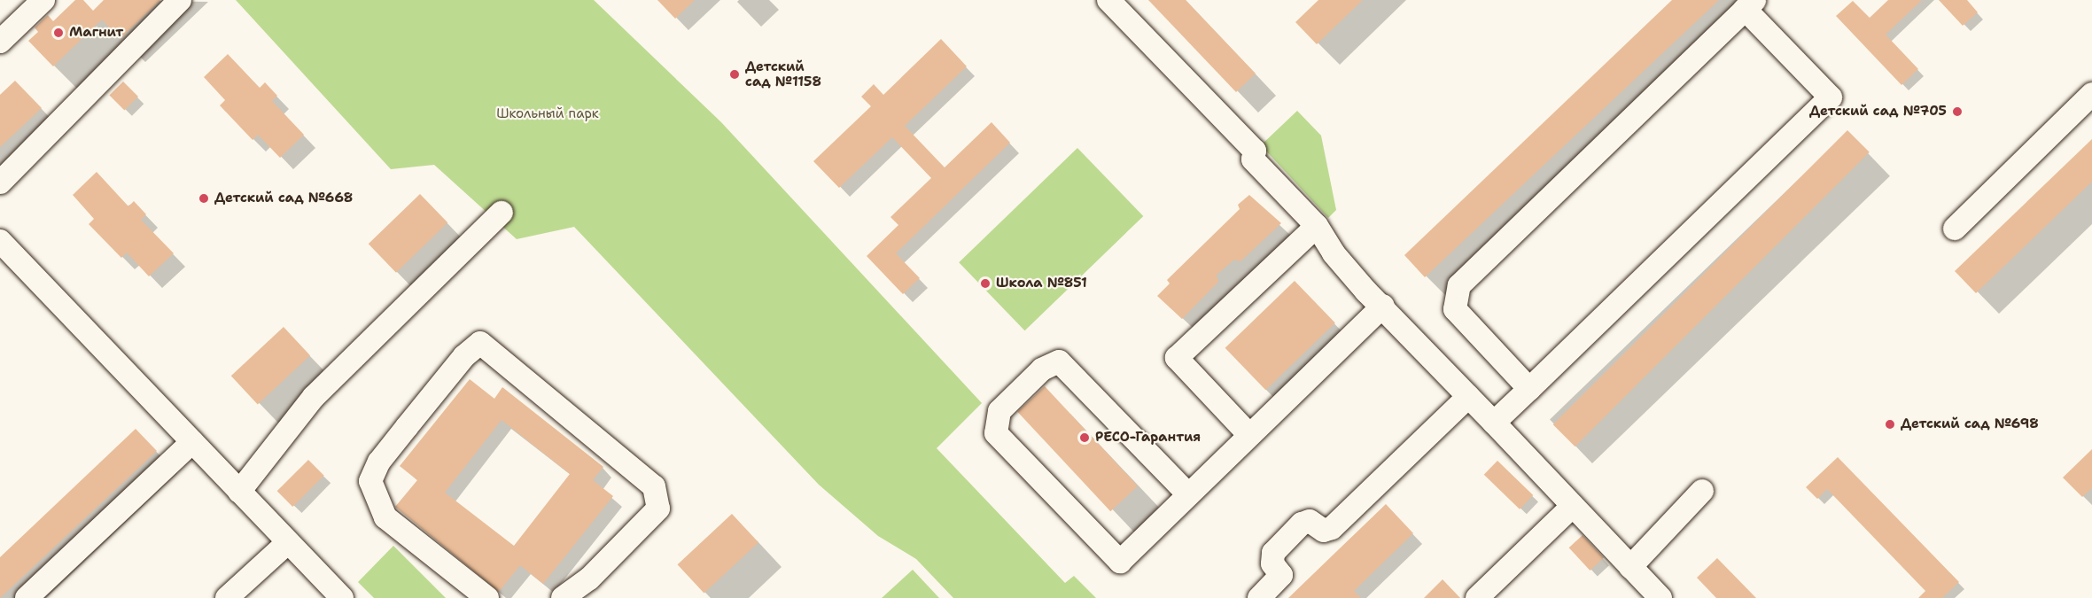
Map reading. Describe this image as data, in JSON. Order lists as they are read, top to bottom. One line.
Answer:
{"parks":["Школьный парк"],"places":["Магнит","Детский сад №1158","Детский сад №705","Детский сад №668","Школа №851","Детский сад №698","РЕСО-Гарантия"]}
